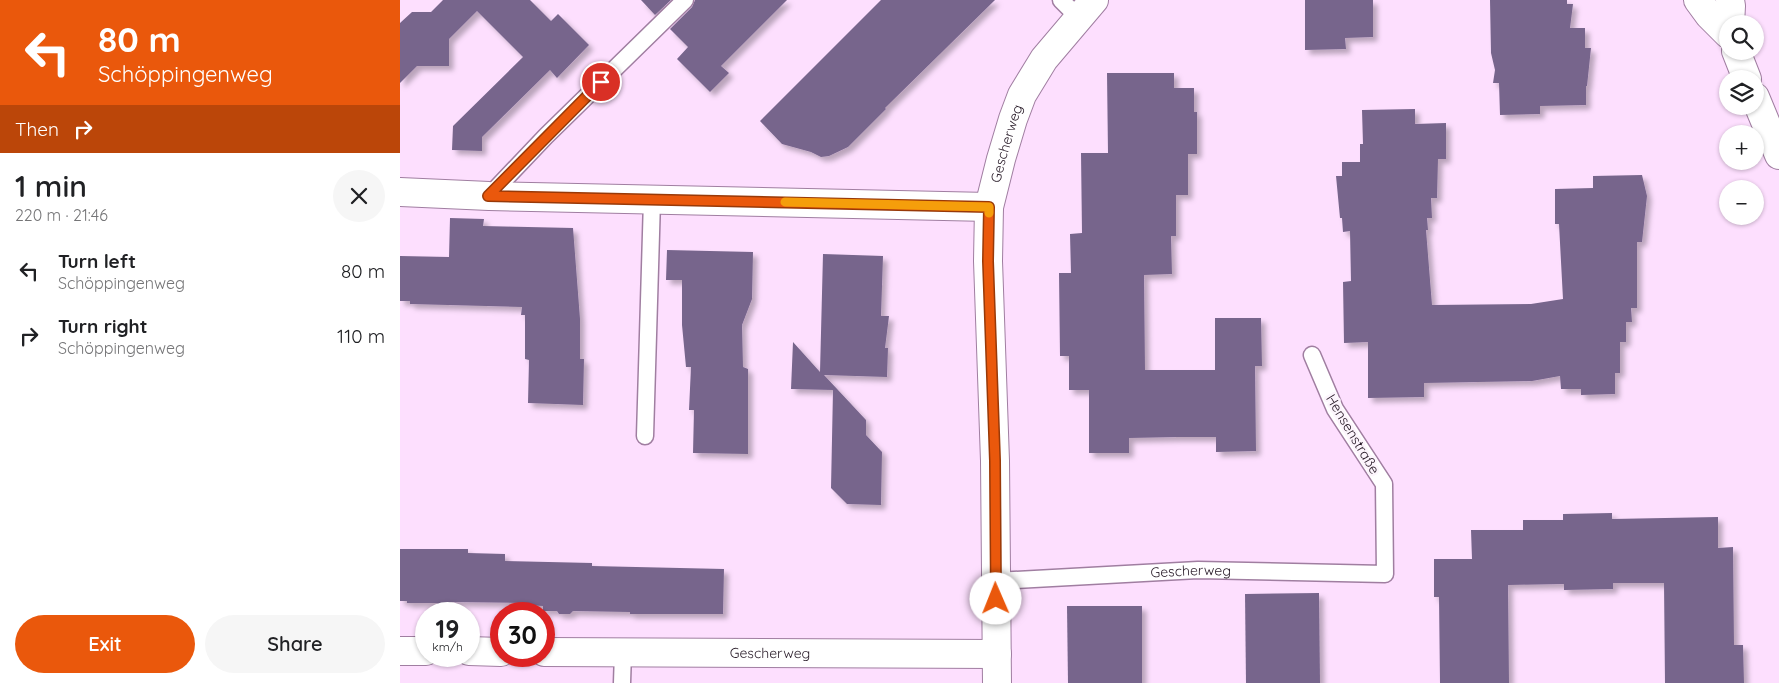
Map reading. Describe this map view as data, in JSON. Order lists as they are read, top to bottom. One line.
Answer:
{"streets":{"street":["Gescherweg"],"lane":["Hensenstraße"]},"crossings":[["Gescherweg","Hensenstraße"]],"page":{"turn":["80 m","Schöppingenweg"],"map_buttons":["+","−"],"then":"Then","heading":["1 min","220 m · 21:46"],"list":[{"name":"Turn left","note":"Schöppingenweg","value":"80 m"},{"name":"Turn right","note":"Schöppingenweg","value":"110 m"}],"speed":"19 km/h","limit":"30","buttons":["Exit","Share"]}}
